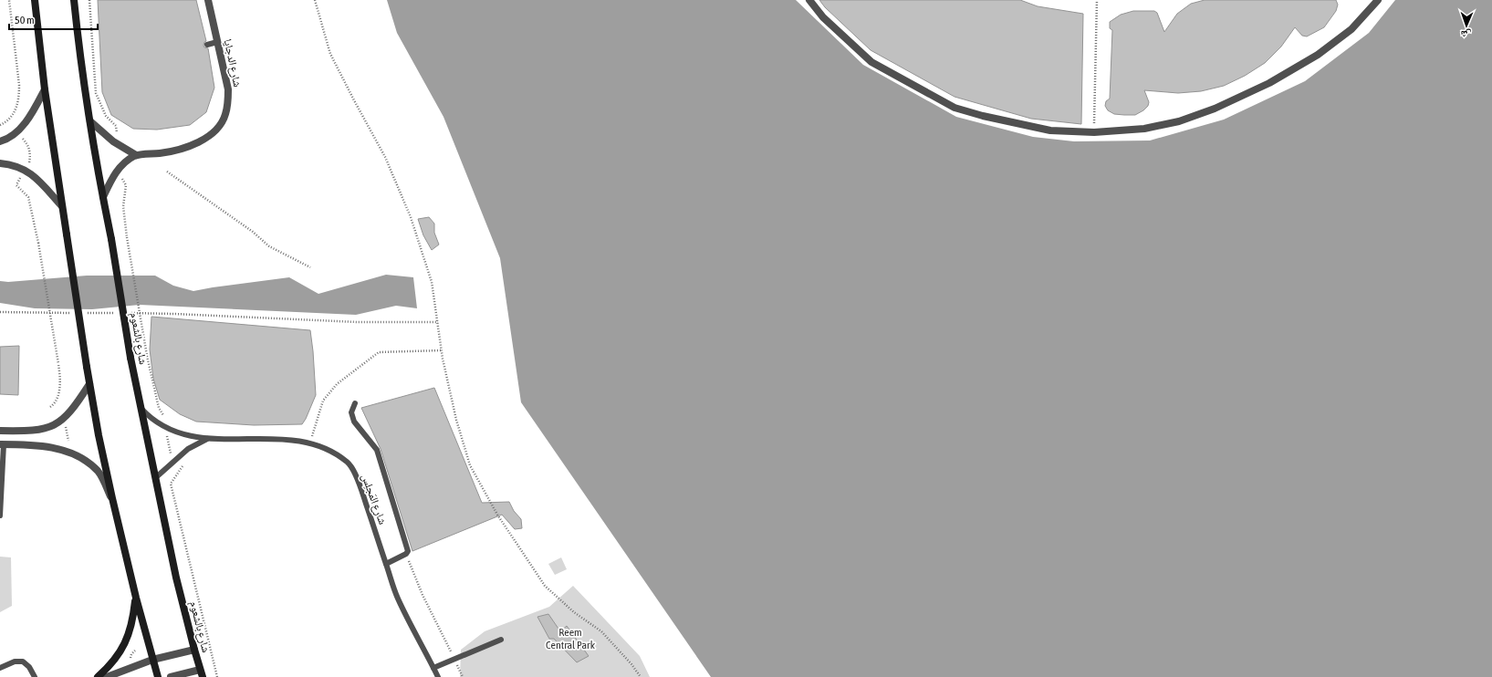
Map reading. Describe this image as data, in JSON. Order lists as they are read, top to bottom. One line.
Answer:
{"streets":{"main road":["شارع بالشعوم"],"street":["شارع الدجايا"],"lane":["شارع المَجلِس"]},"crossings":[["شارع بالشعوم","شارع المَجلِس"]],"parks":["Reem Central Park"],"scale_bar":"50 m","north":"bottom"}
